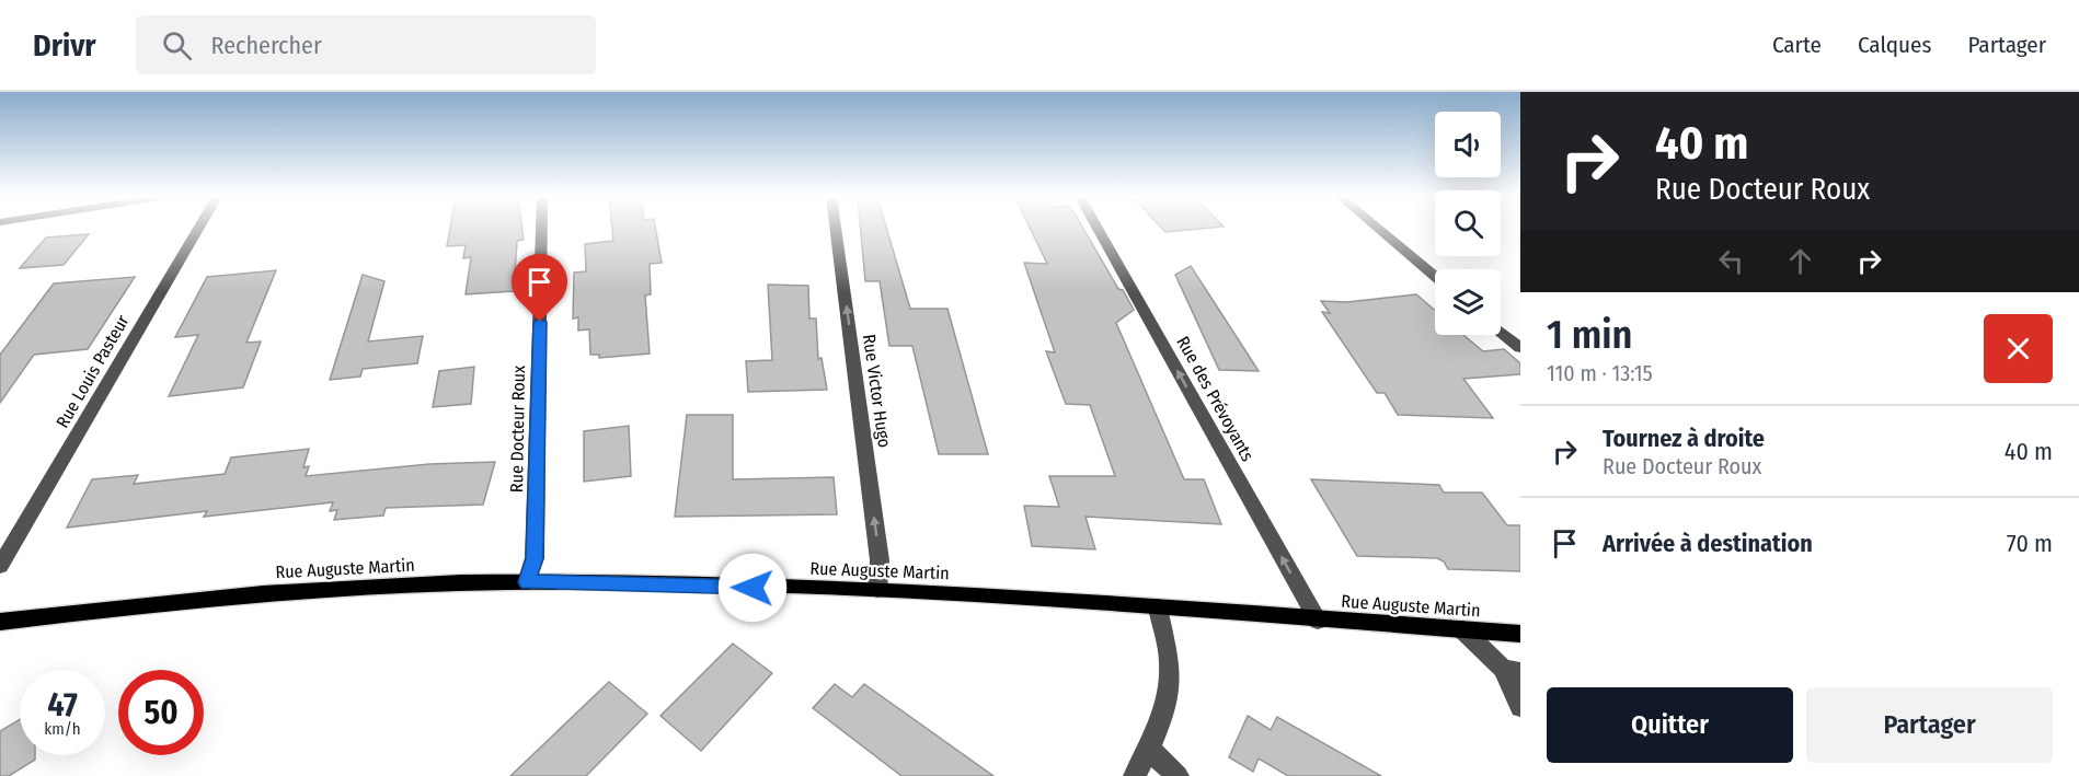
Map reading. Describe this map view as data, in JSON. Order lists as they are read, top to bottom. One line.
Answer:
{"streets":{"main road":["Rue Auguste Martin"],"street":["Rue Louis Pasteur","Rue Victor Hugo","Rue des Prévoyants","Rue Docteur Roux"]},"crossings":[["Rue Victor Hugo","Rue Auguste Martin"],["Rue des Prévoyants","Rue Auguste Martin"],["Rue Docteur Roux","Rue Auguste Martin"]],"one_way":["Rue Victor Hugo","Rue des Prévoyants"],"page":{"header":"Drivr","search":"Rechercher","nav":["Carte","Calques","Partager"],"turn":["40 m","Rue Docteur Roux"],"heading":["1 min","110 m · 13:15"],"list":[{"name":"Tournez à droite","note":"Rue Docteur Roux","value":"40 m"},{"name":"Arrivée à destination","value":"70 m"}],"speed":"47 km/h","limit":"50","buttons":["Quitter","Partager"]}}
